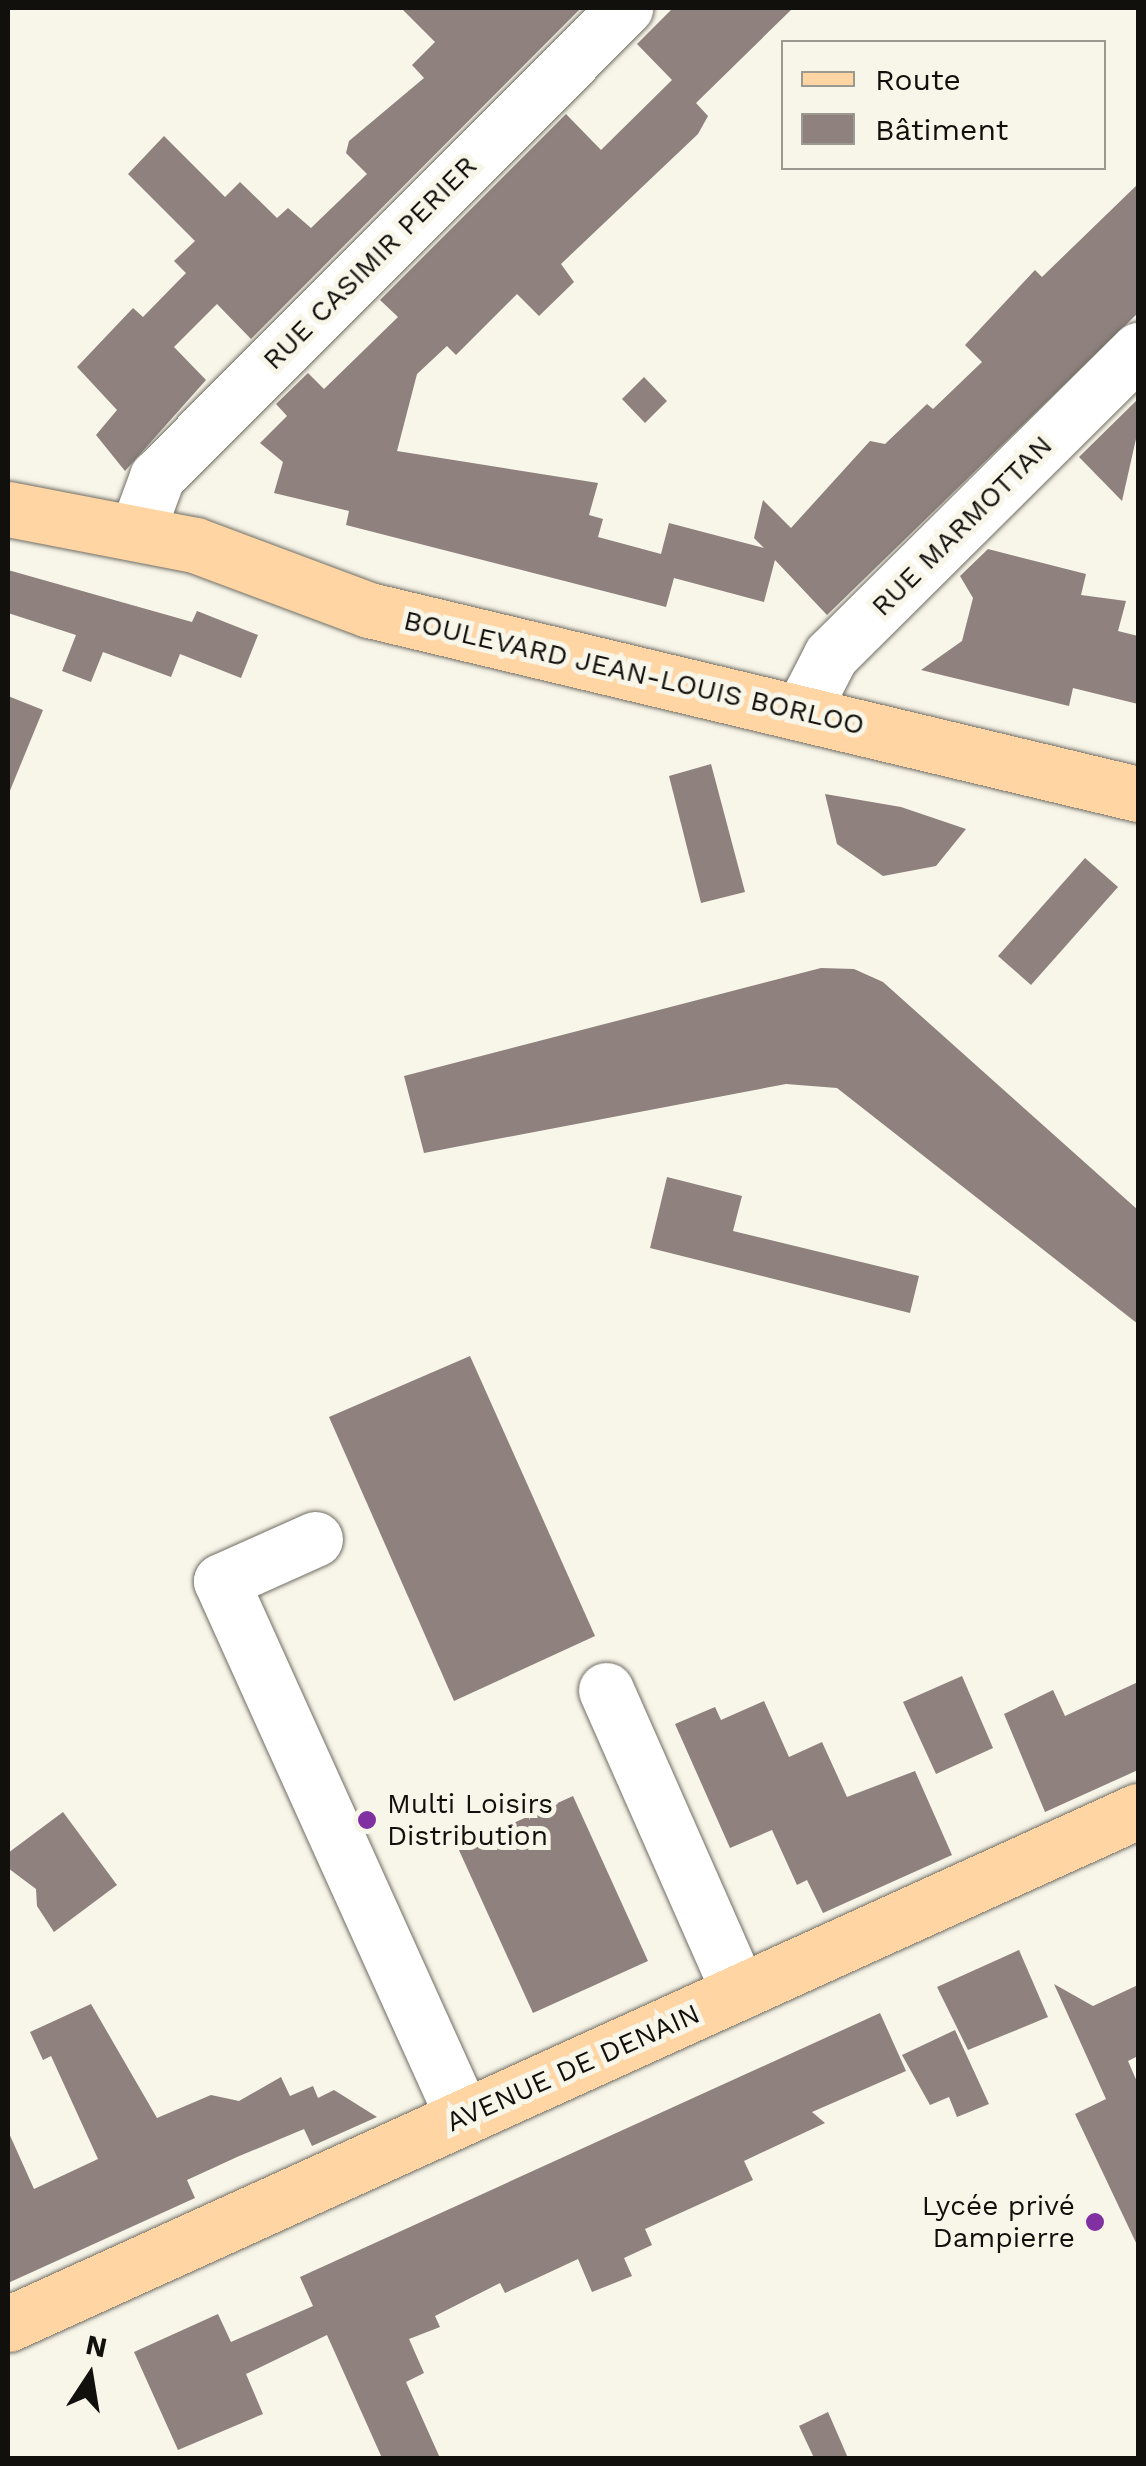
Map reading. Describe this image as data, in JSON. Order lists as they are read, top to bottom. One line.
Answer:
{"streets":{"main road":["BOULEVARD JEAN-LOUIS BORLOO","AVENUE DE DENAIN"],"street":["RUE CASIMIR PERIER","RUE MARMOTTAN"]},"crossings":[["RUE CASIMIR PERIER","BOULEVARD JEAN-LOUIS BORLOO"],["RUE MARMOTTAN","BOULEVARD JEAN-LOUIS BORLOO"]],"places":["Multi Loisirs Distribution","Lycée privé Dampierre"],"legend":["Route","Bâtiment"],"north":"top"}
